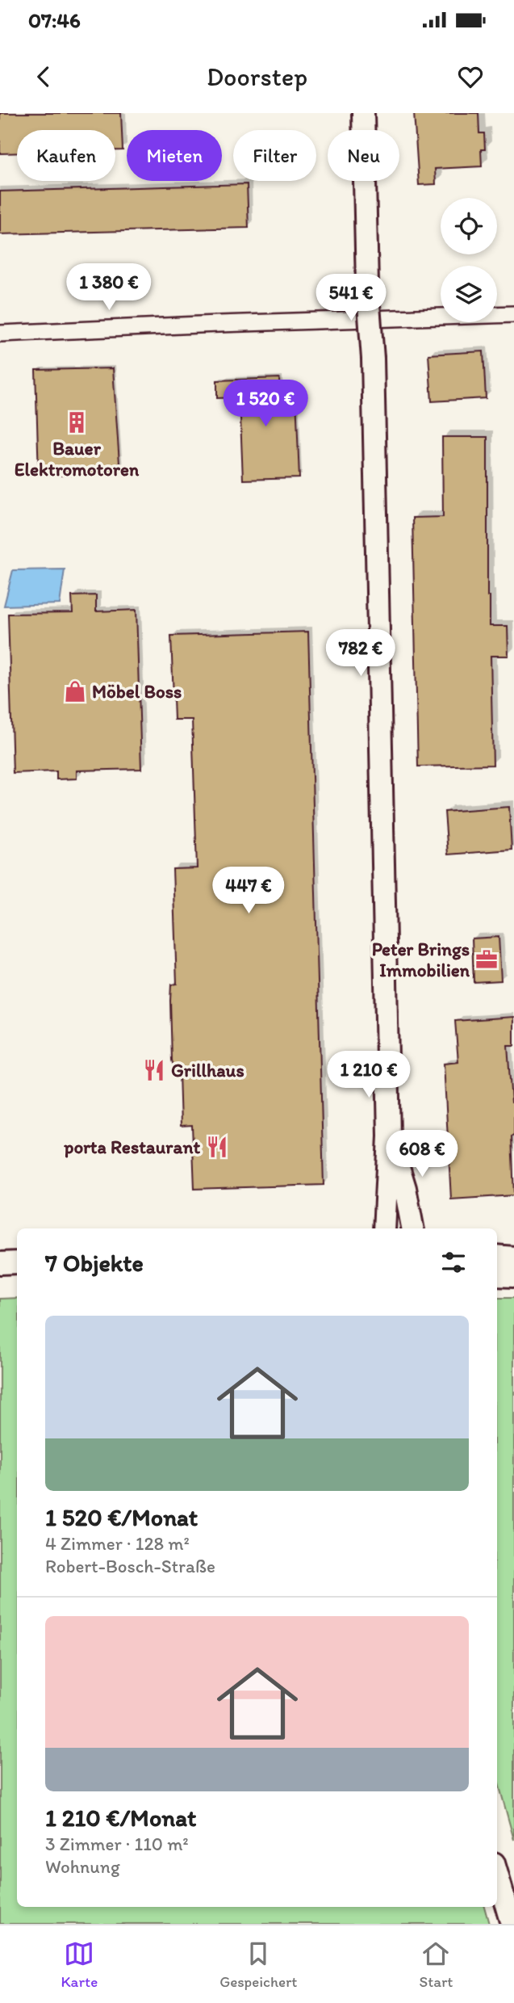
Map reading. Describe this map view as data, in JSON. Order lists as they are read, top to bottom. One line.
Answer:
{"places":{"building":["Bauer Elektromotoren"],"shop":["Möbel Boss"],"office":["Peter Brings Immobilien"],"restaurant":["Grillhaus","porta Restaurant"]},"page":{"status":"07:46","header":"Doorstep","chip":["Kaufen","Mieten","Filter","Neu"],"price":["1 380 €","541 €","1 520 €","782 €","447 €","1 210 €","608 €"],"heading":"7 Objekte","list":[{"name":"1 520 €/Monat","note":"4 Zimmer · 128 m² · Robert-Bosch-Straße"},{"name":"1 210 €/Monat","note":"3 Zimmer · 110 m² · Wohnung"}],"tabs":["Karte","Gespeichert","Start"]}}
